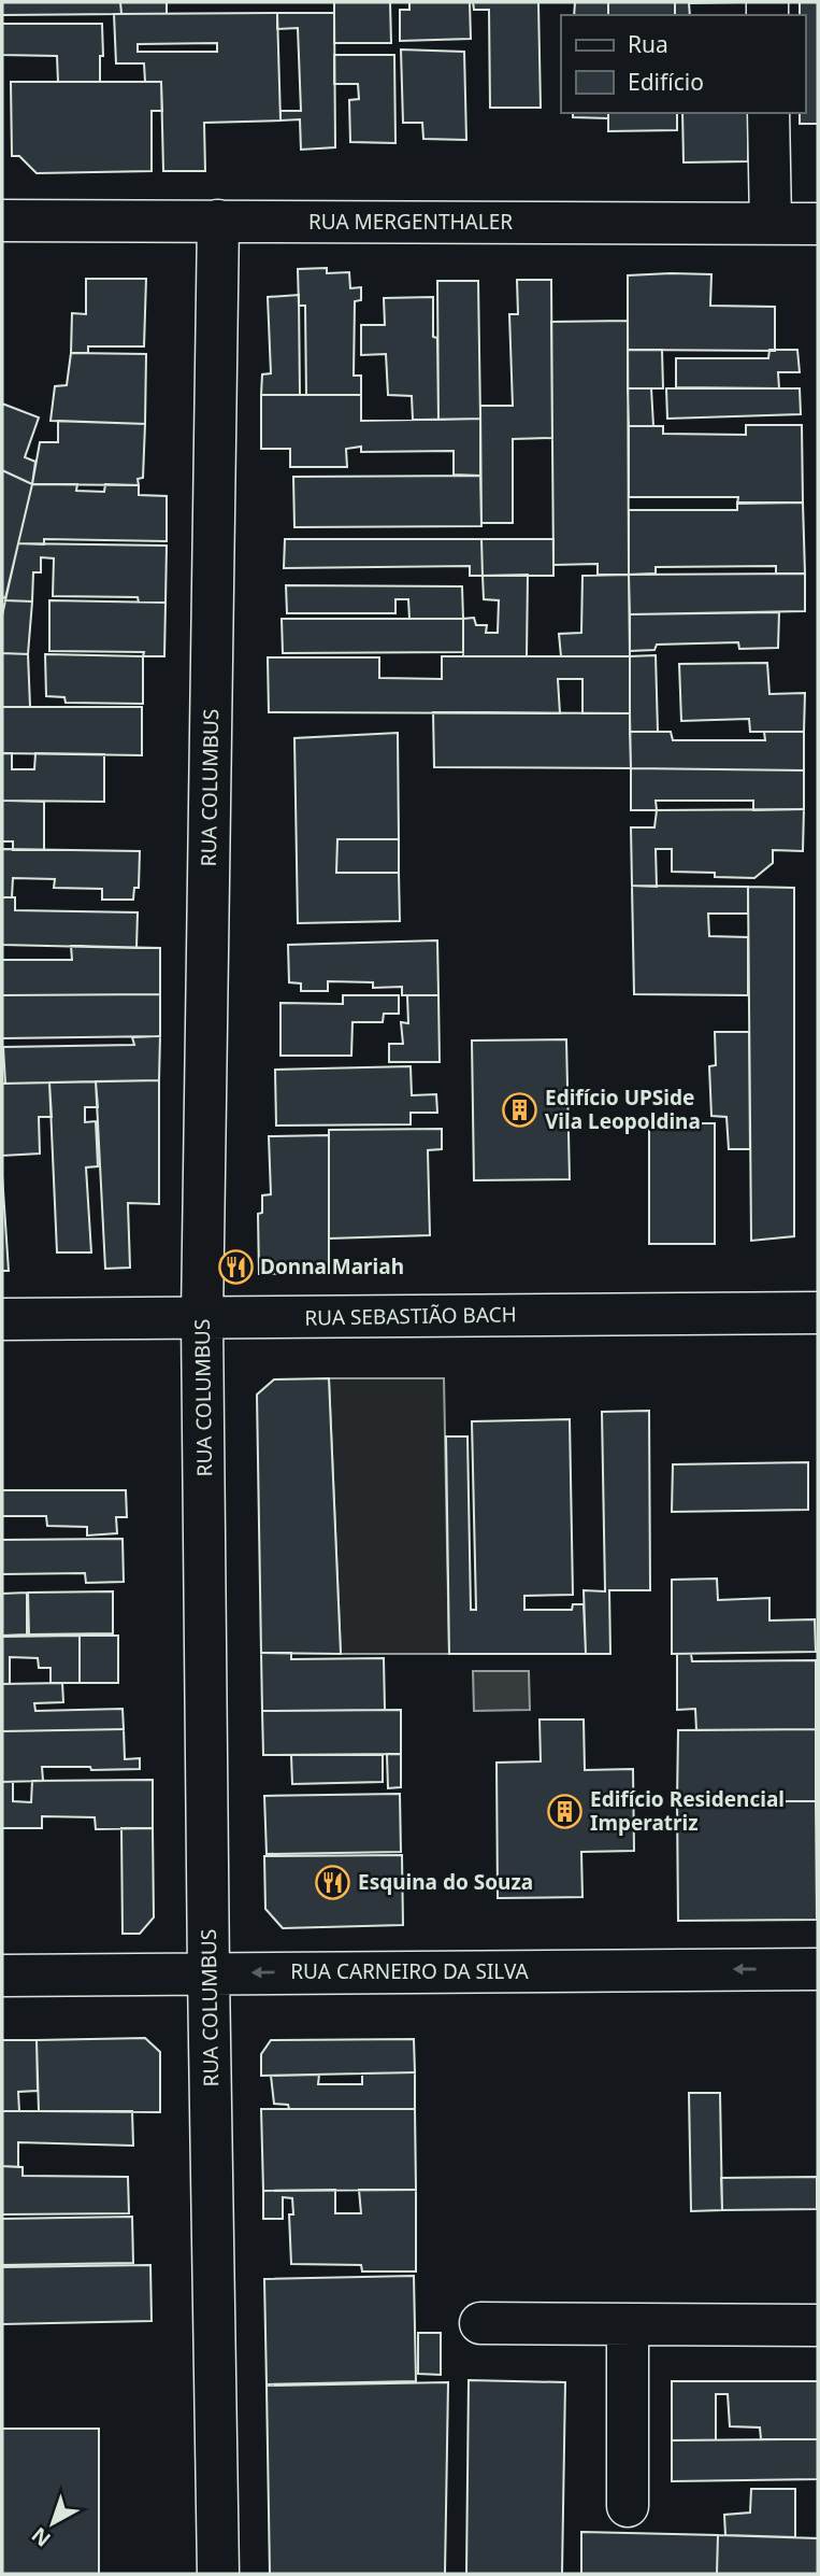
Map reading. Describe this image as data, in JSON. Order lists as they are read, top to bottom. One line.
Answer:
{"streets":{"street":["RUA MERGENTHALER","RUA COLUMBUS","RUA SEBASTIÃO BACH","RUA CARNEIRO DA SILVA"]},"crossings":[["RUA MERGENTHALER","RUA COLUMBUS"],["RUA COLUMBUS","RUA SEBASTIÃO BACH"],["RUA COLUMBUS","RUA CARNEIRO DA SILVA"]],"places":{"building":["Edifício UPSide Vila Leopoldina","Edifício Residencial Imperatriz"],"restaurant":["Donna Mariah","Esquina do Souza"]},"legend":["Rua","Edifício"],"north":"bottom left"}
